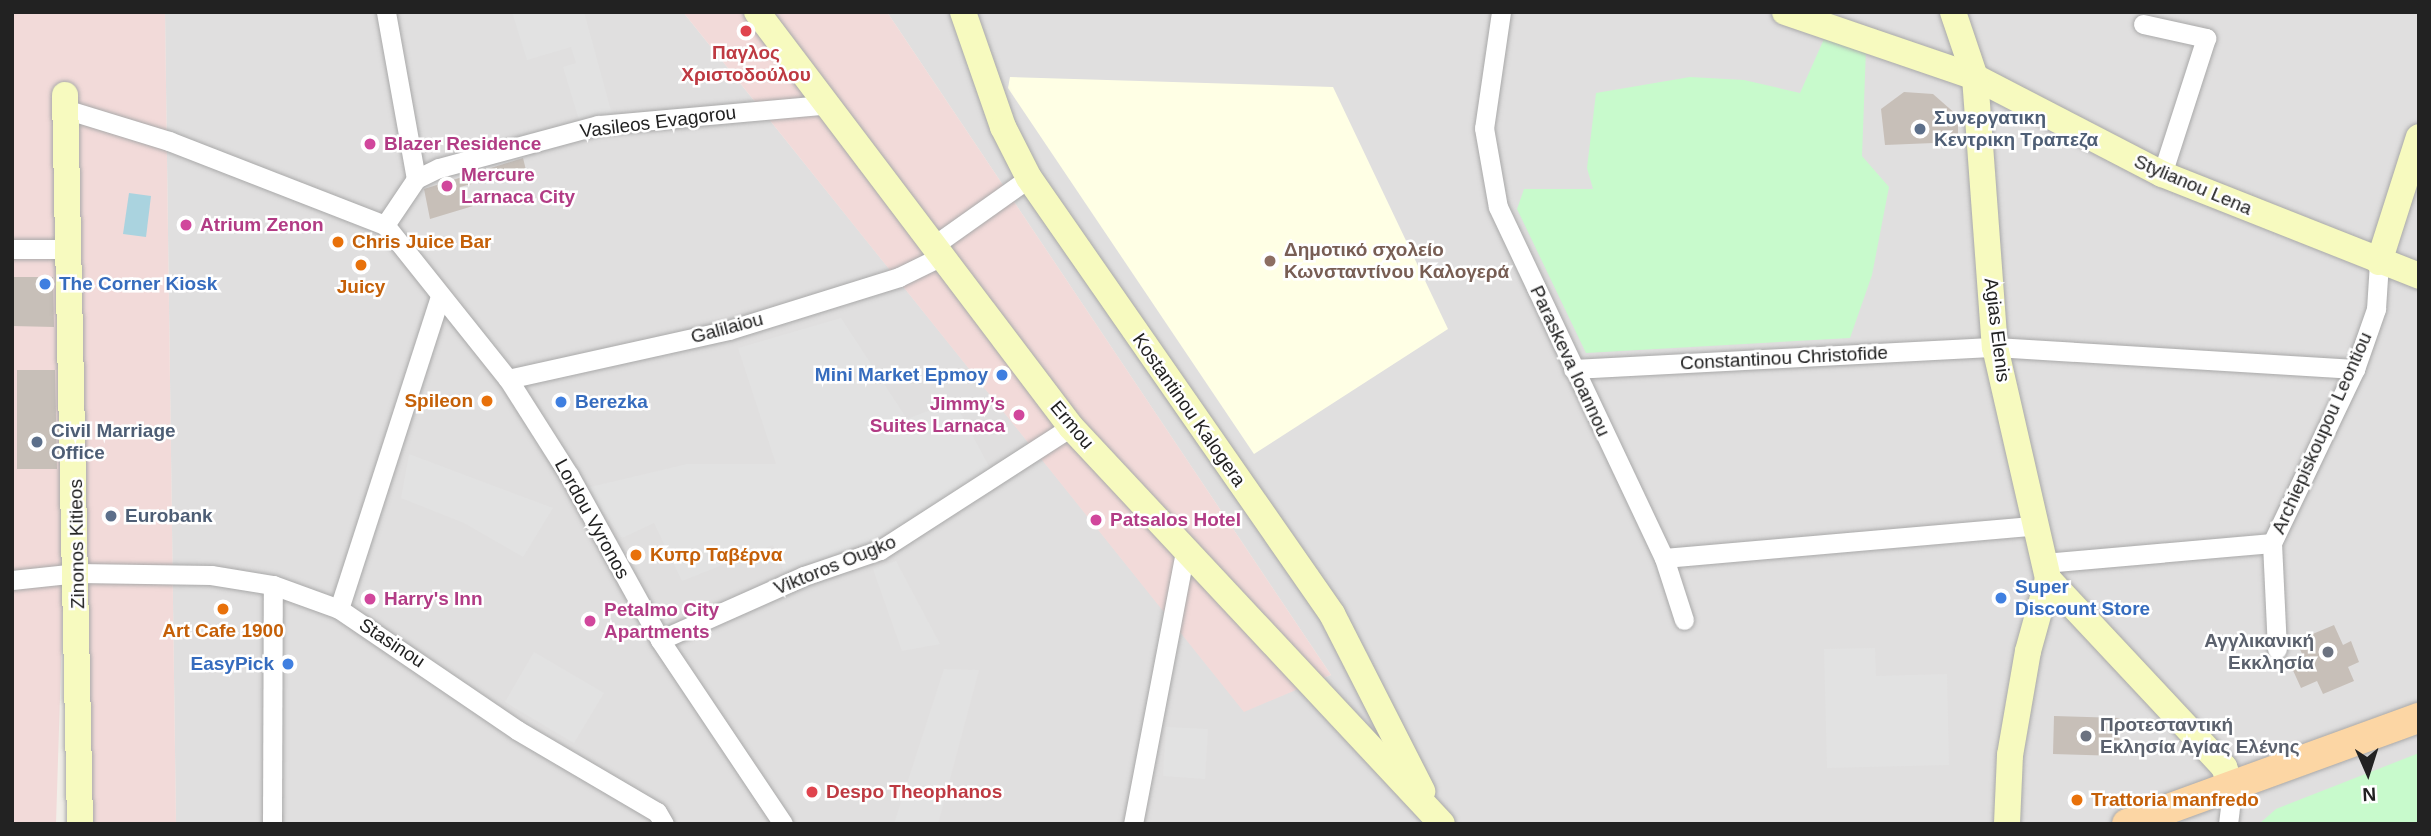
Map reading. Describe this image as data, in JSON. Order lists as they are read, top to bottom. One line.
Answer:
{"streets":{"street":["Vasileos Evagorou","Stylianou Lena","Galilaiou","Agias Elenis","Constantinou Christofide","Paraskeva Ioannou","Kostantinou Kalogera","Ermou","Archiepiskoupou Leontiou","Lordou Vyronos","Zinonos Kitieos","Viktoros Ougko","Stasinou"]},"crossings":[["Vasileos Evagorou","Ermou"],["Stylianou Lena","Agias Elenis"],["Stylianou Lena","Archiepiskoupou Leontiou"],["Galilaiou","Kostantinou Kalogera"],["Galilaiou","Ermou"],["Galilaiou","Lordou Vyronos"],["Agias Elenis","Constantinou Christofide"],["Agias Elenis","Archiepiskoupou Leontiou"],["Constantinou Christofide","Paraskeva Ioannou"],["Constantinou Christofide","Archiepiskoupou Leontiou"],["Kostantinou Kalogera","Ermou"],["Ermou","Viktoros Ougko"],["Lordou Vyronos","Viktoros Ougko"],["Zinonos Kitieos","Stasinou"]],"places":["Παγλος Χριστοδούλου","Συνεργατικη Κεντρικη Τραπεζα","Blazer Residence","Mercure Larnaca City","Atrium Zenon","Chris Juice Bar","Δημοτικό σχολείο Κωνσταντίνου Καλογερά","Juicy","The Corner Kiosk","Mini Market Epmoy","Spileon","Berezka","Jimmy’s Suites Larnaca","Civil Marriage Office","Eurobank","Patsalos Hotel","Κυπρ Ταβέρνα","Super Discount Store","Harry's Inn","Art Cafe 1900","Petalmo City Apartments","Αγγλικανική Εκκλησία","EasyPick","Προτεσταντική Εκλησία Αγίας Ελένης","Despo Theophanos","Trattoria manfredo"],"north":"bottom"}
